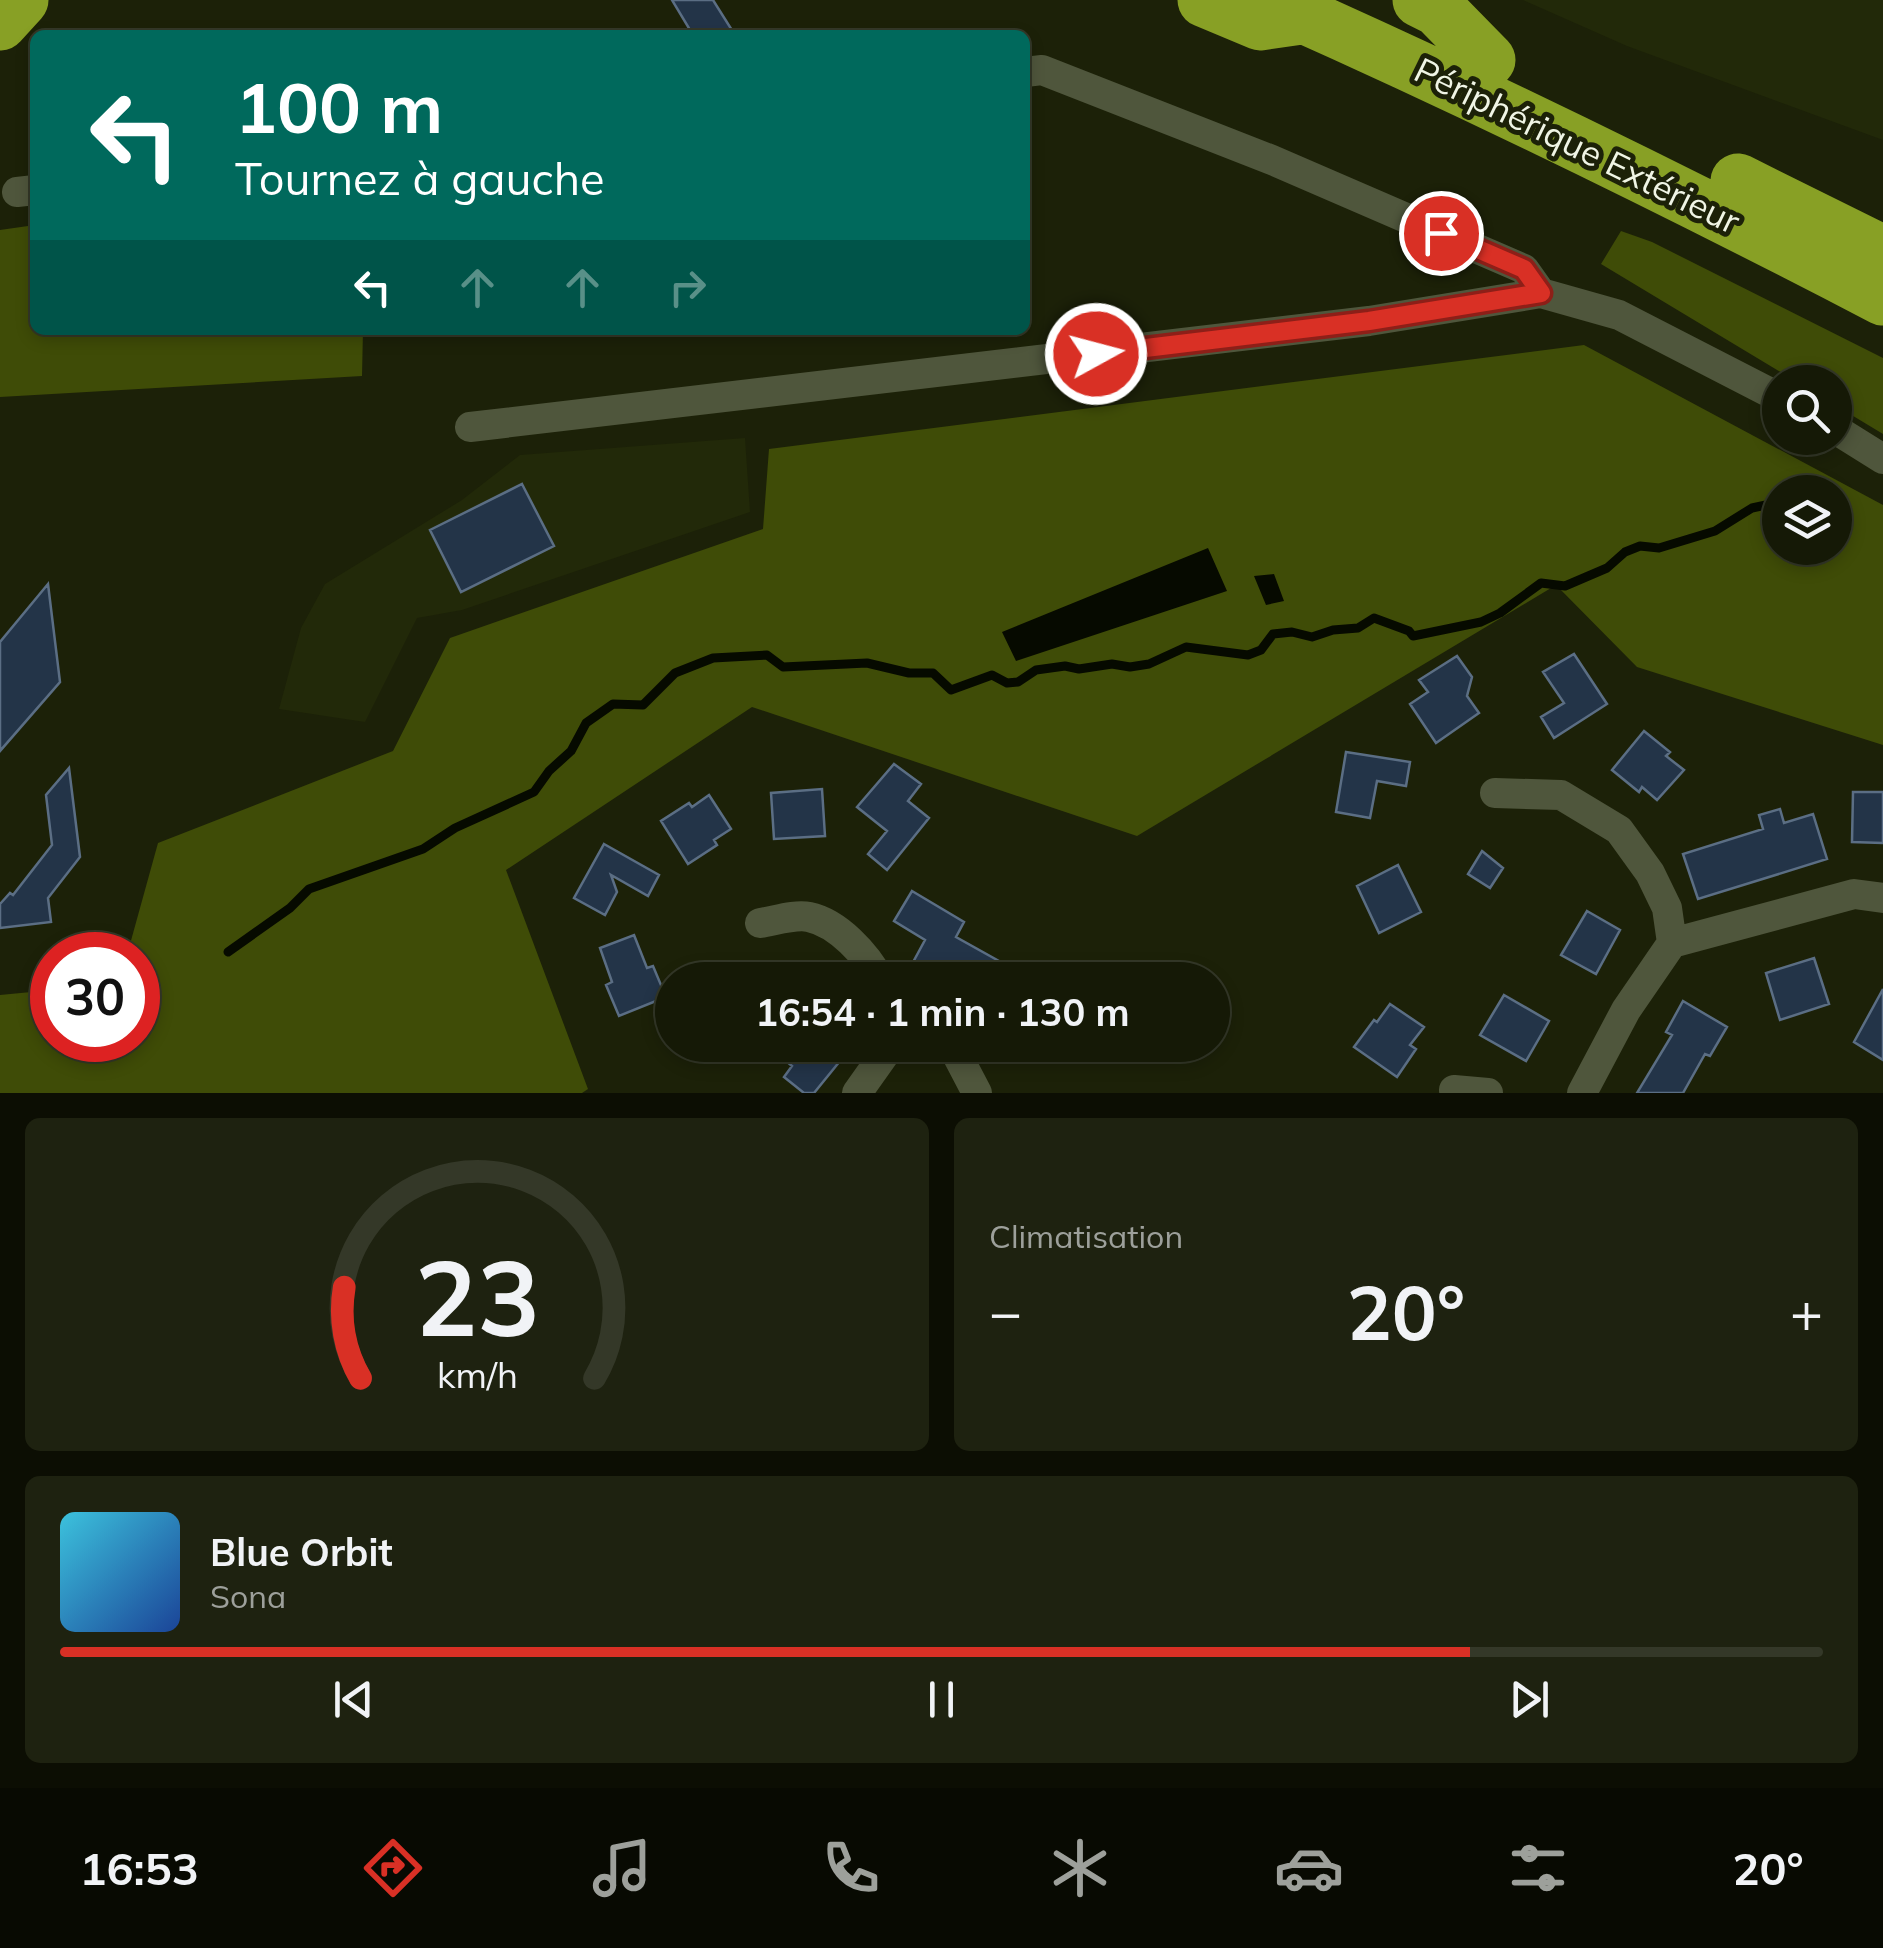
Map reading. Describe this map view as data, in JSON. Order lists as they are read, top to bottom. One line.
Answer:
{"streets":{"highway":["Périphérique Extérieur"]},"page":{"turn":["100 m","Tournez à gauche"],"limit":"30","trip":"16:54 · 1 min · 130 m","tile":"Climatisation","heat":["−","20°","+"],"song":["Blue Orbit","Sona"],"tabs":["16:53","20°"],"gauge":["23","km/h"]}}
